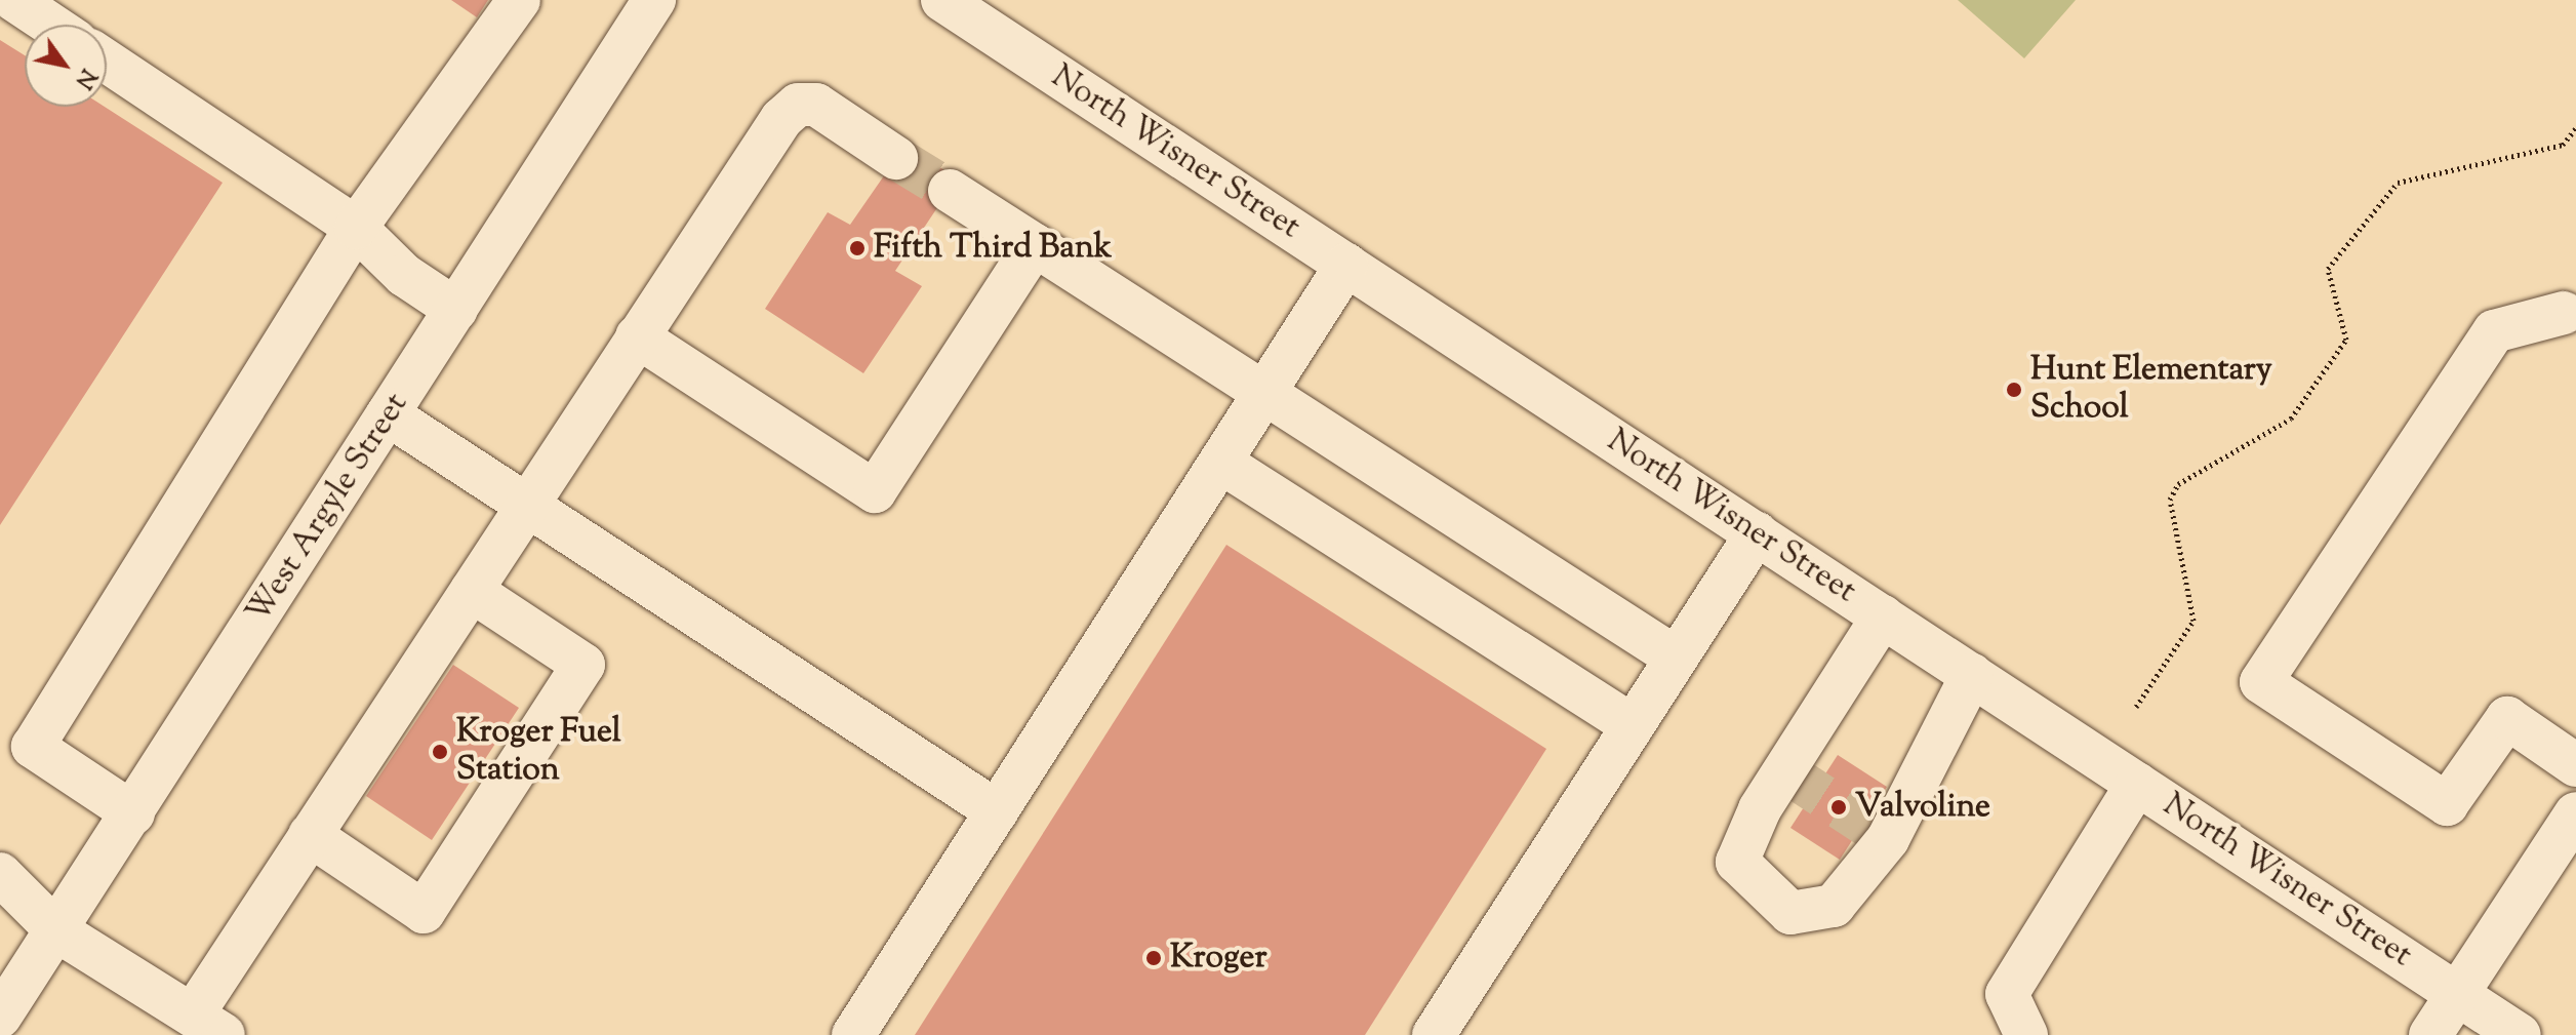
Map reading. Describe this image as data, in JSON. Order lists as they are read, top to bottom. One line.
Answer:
{"streets":{"street":["North Wisner Street","West Argyle Street"]},"places":["Fifth Third Bank","Hunt Elementary School","Kroger Fuel Station","Valvoline","Kroger"],"north":"bottom right"}
